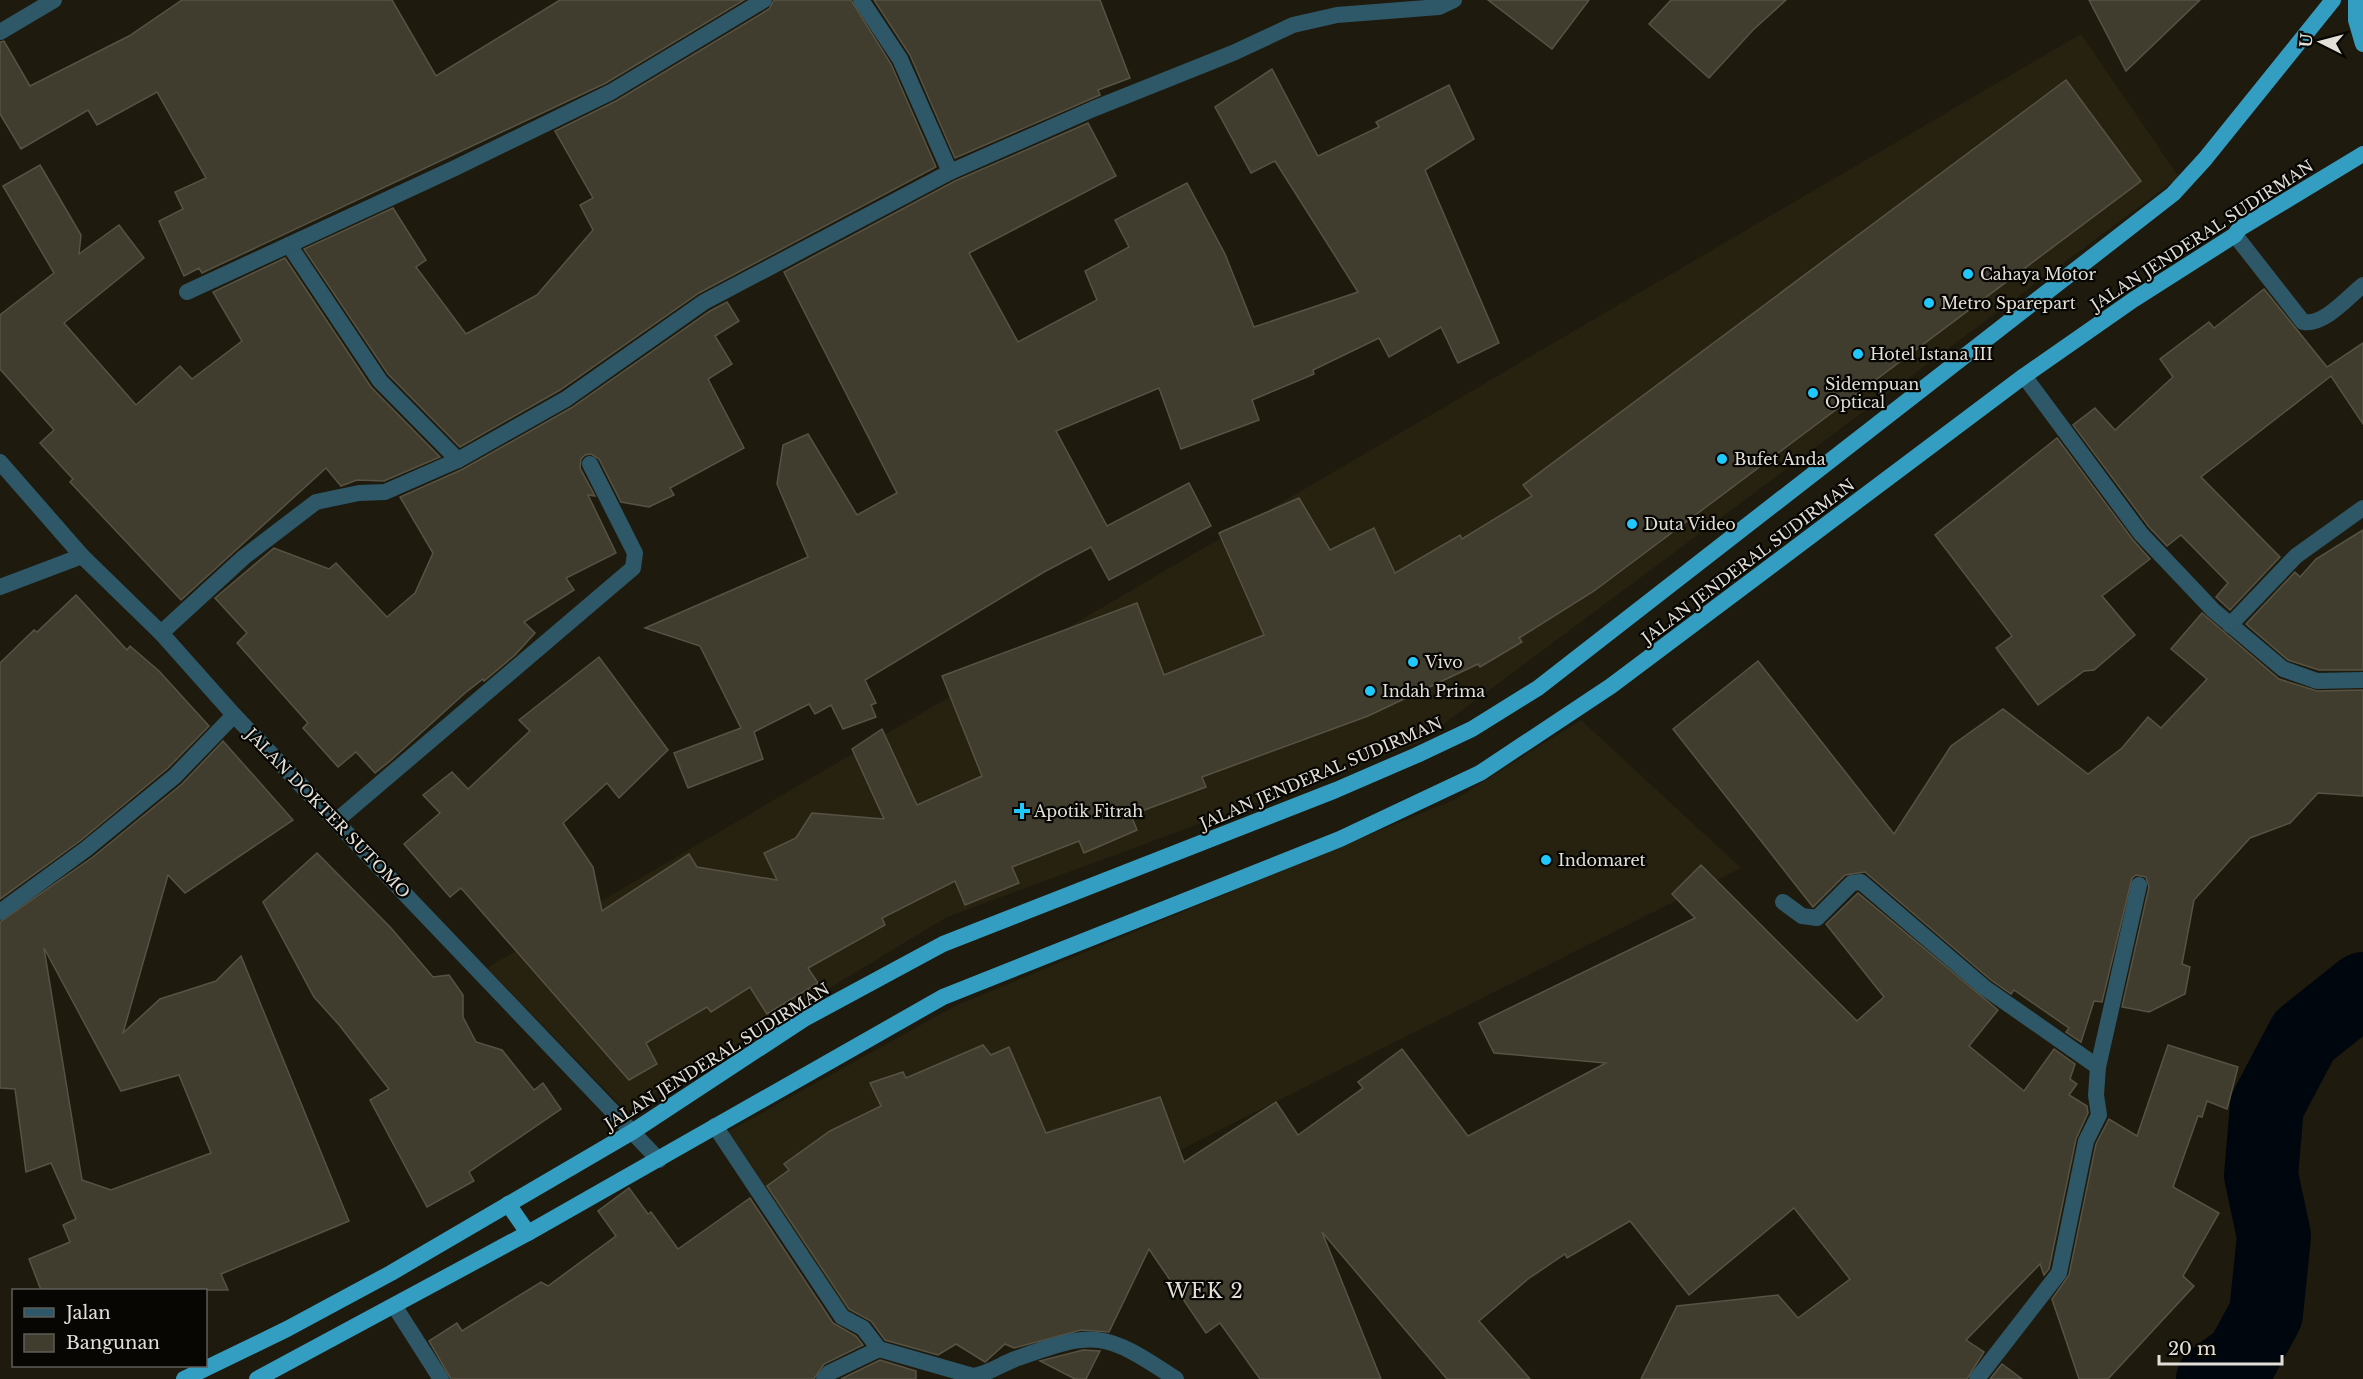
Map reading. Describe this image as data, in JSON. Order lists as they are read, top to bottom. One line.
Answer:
{"streets":{"highway":["JALAN JENDERAL SUDIRMAN"],"street":["JALAN DOKTER SUTOMO"]},"crossings":[["JALAN JENDERAL SUDIRMAN","JALAN DOKTER SUTOMO"]],"districts":["WEK 2"],"places":{"other":["Cahaya Motor","Metro Sparepart","Hotel Istana III","Sidempuan Optical","Bufet Anda","Duta Video","Vivo","Indah Prima","Indomaret"],"health":["Apotik Fitrah"]},"legend":["Jalan","Bangunan"],"scale_bar":"20 m","north":"left"}
